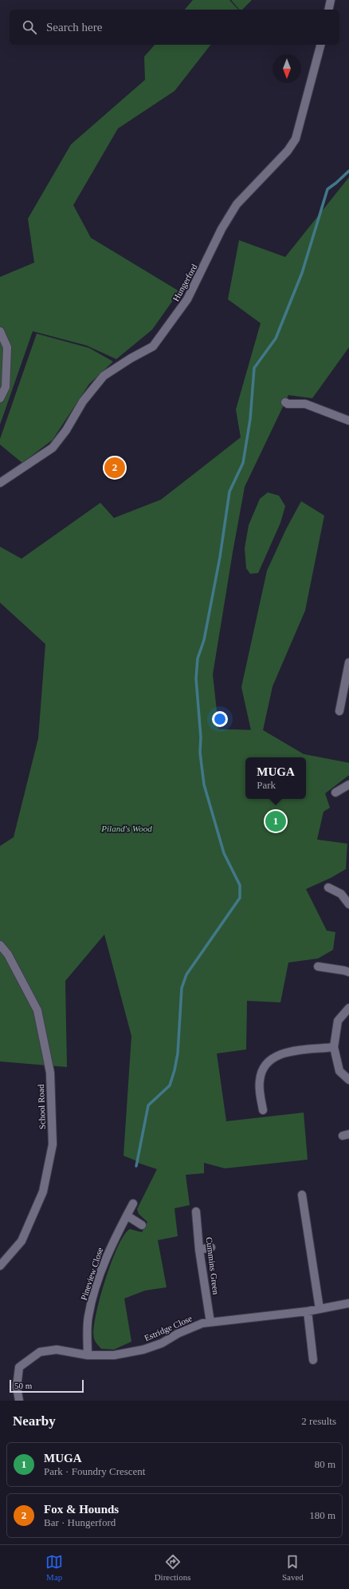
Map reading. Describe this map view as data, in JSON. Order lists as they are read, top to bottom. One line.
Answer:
{"streets":{"street":["Hungerford","School Road","Cummins Green","Pineview Close","Estridge Close"]},"crossings":[["Cummins Green","Estridge Close"],["Pineview Close","Estridge Close"]],"parks":["Piland's Wood"],"scale_bar":"50 m","north":"bottom","page":{"search":"Search here","pins":["2","1"],"popup":["MUGA","Park"],"scale":"50 m","heading":["Nearby","2 results"],"list":[{"mark":"1","name":"MUGA","note":"Park · Foundry Crescent","value":"80 m"},{"mark":"2","name":"Fox & Hounds","note":"Bar · Hungerford","value":"180 m"}],"nav":["Map","Directions","Saved"]}}
